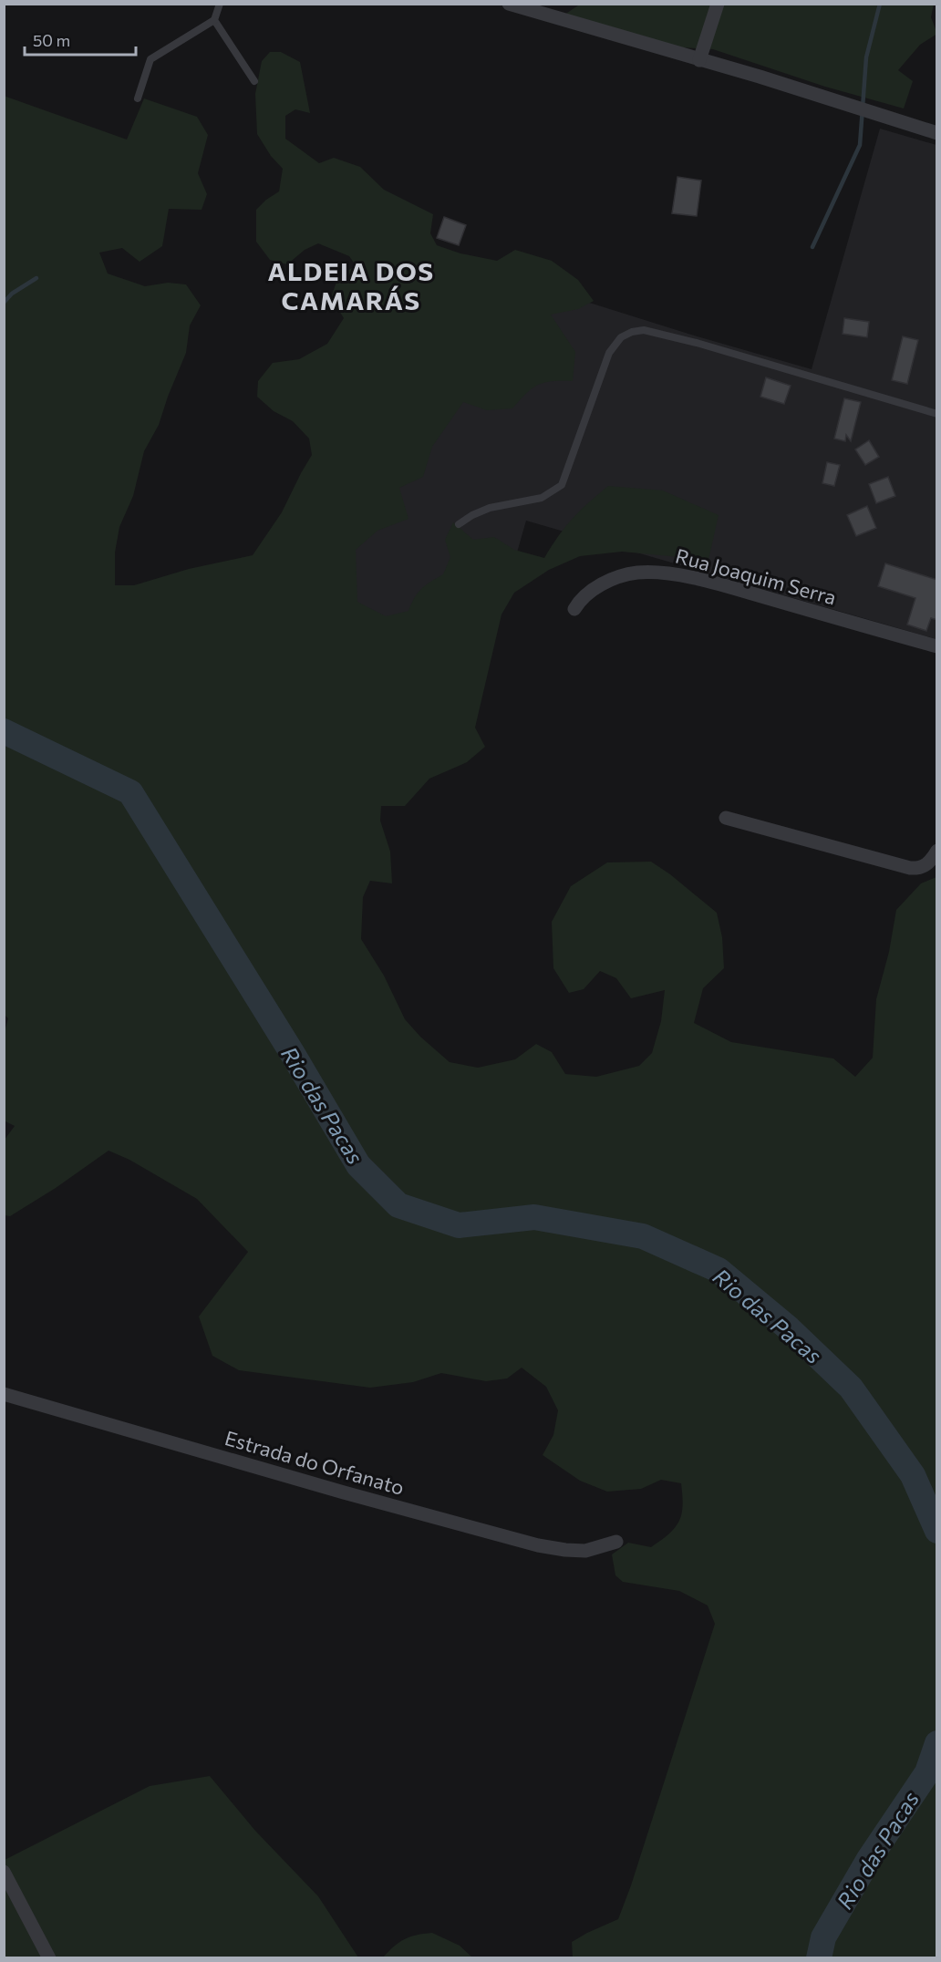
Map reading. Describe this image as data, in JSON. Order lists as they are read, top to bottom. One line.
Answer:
{"streets":{"street":["Rua Joaquim Serra","Estrada do Orfanato"]},"districts":["ALDEIA DOS CAMARÁS"],"water":["Rio das Pacas"],"scale_bar":"50 m"}
